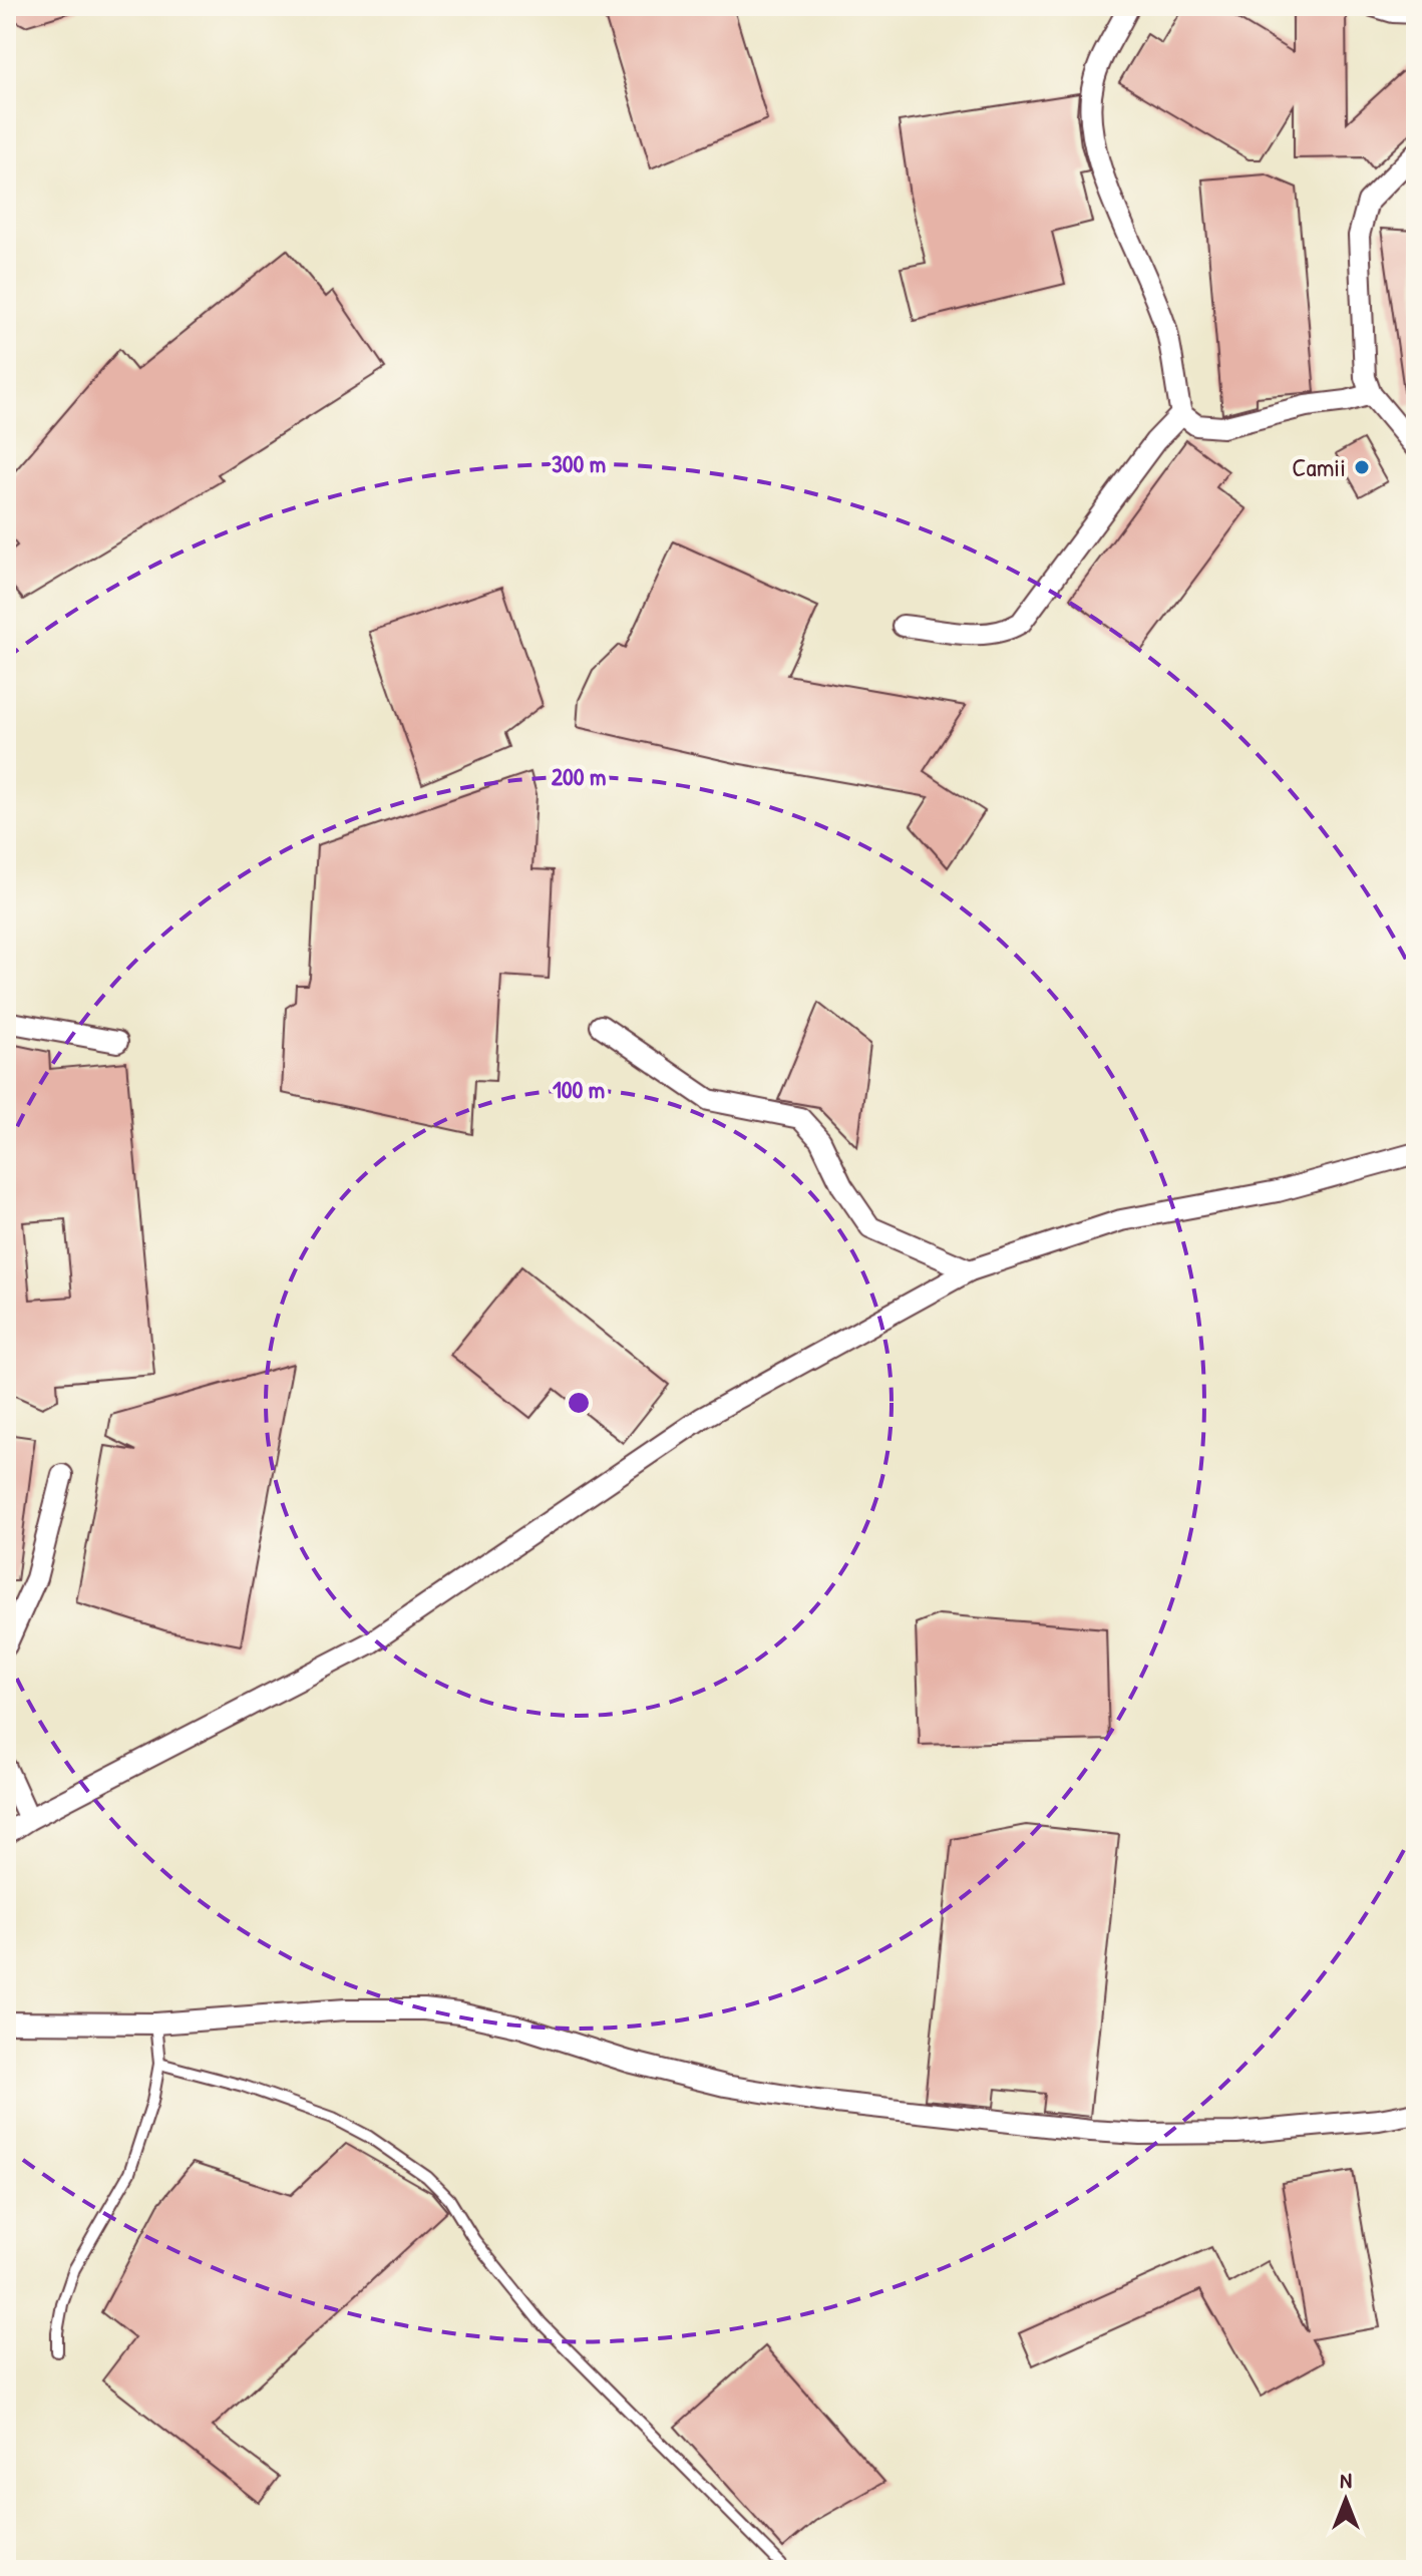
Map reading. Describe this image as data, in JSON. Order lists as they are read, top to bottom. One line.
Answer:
{"places":["Camii"],"north":"top","rings":["300 m","200 m","100 m"]}
